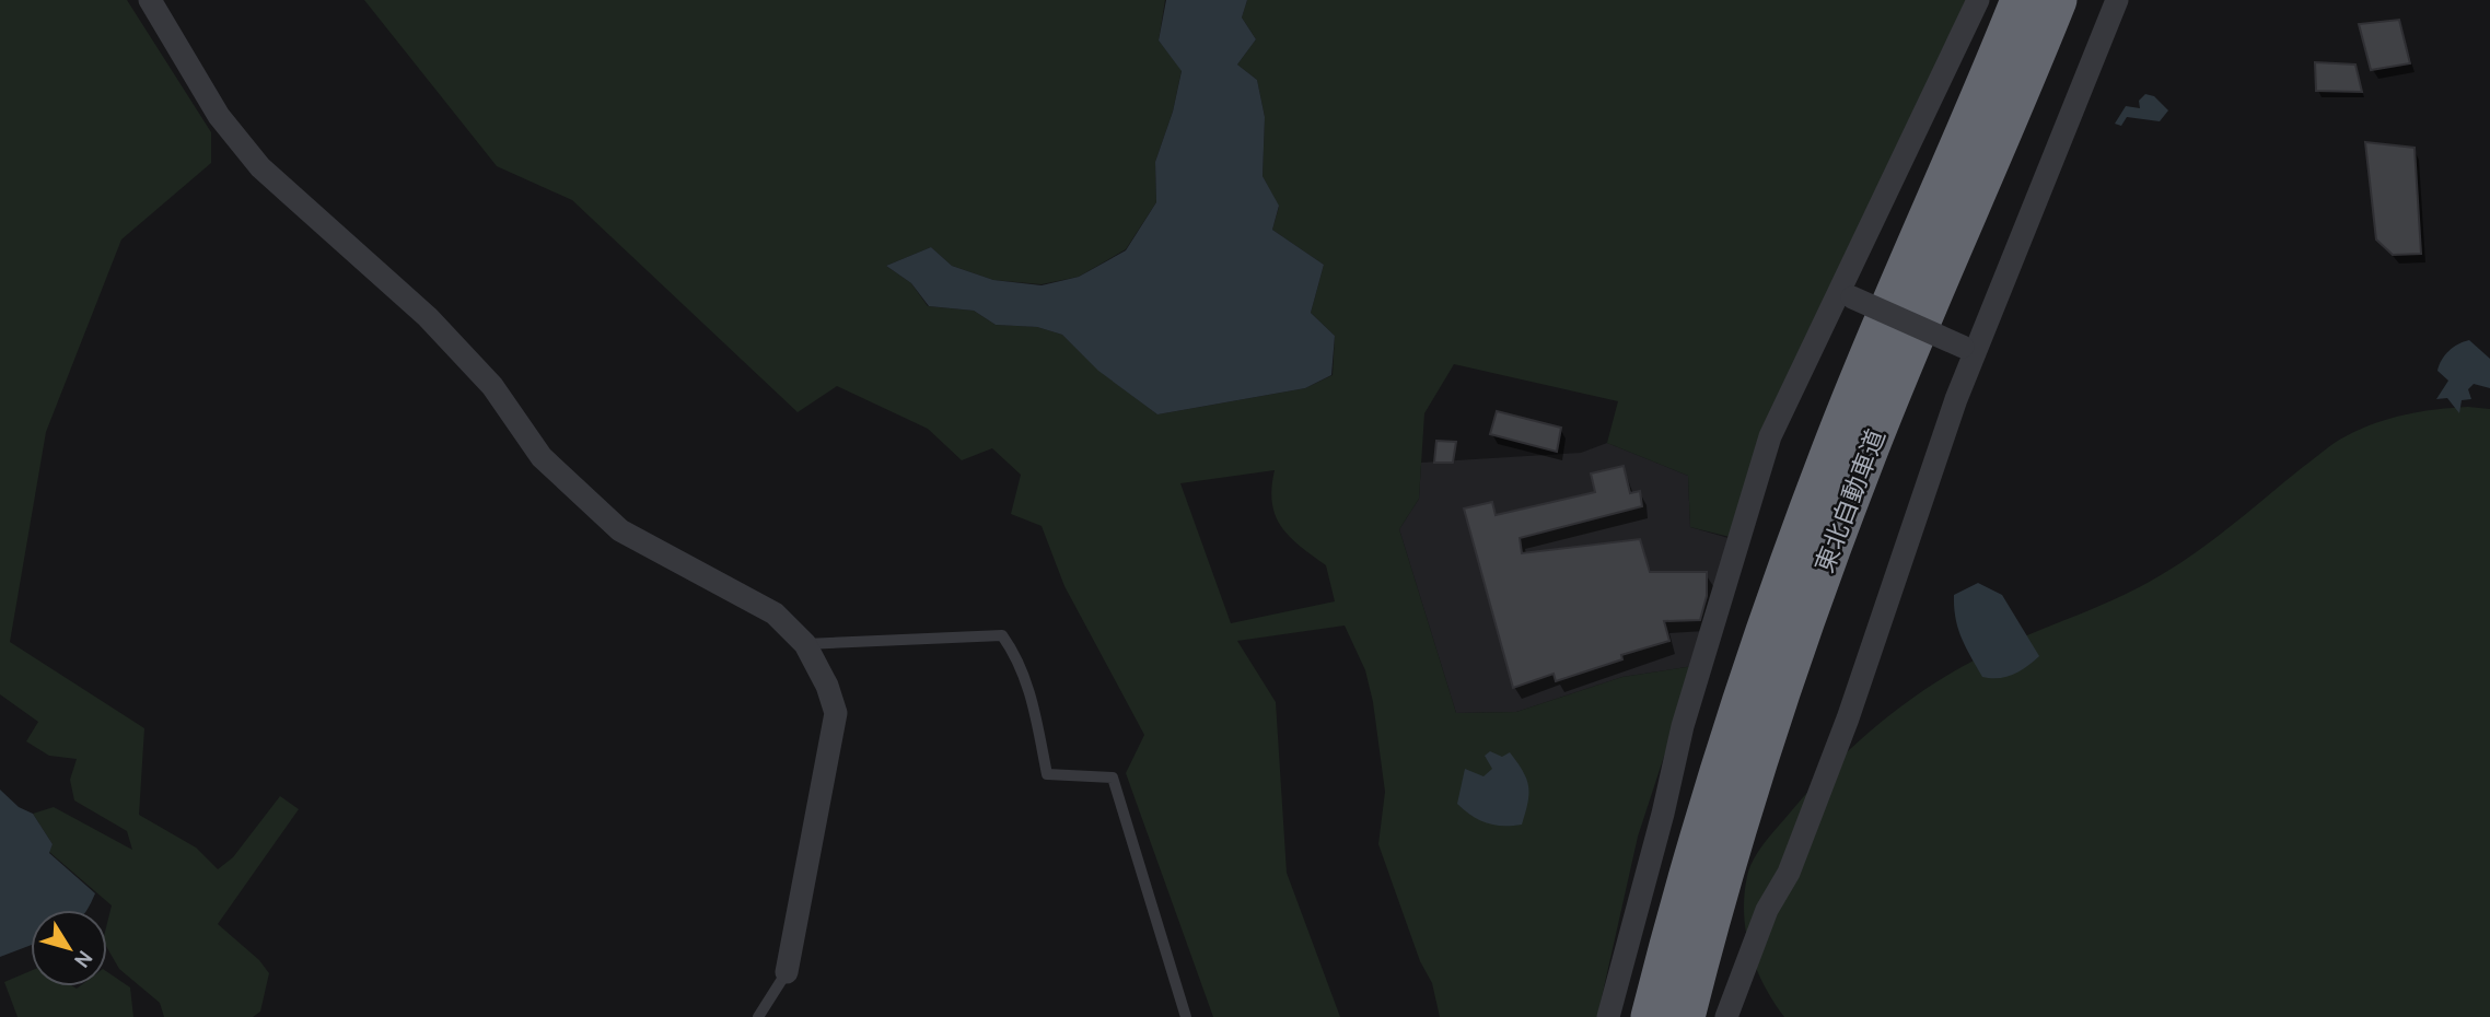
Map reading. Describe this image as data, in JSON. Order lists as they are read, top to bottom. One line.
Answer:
{"streets":{"highway":["東北自動車道"]},"north":"bottom right"}
